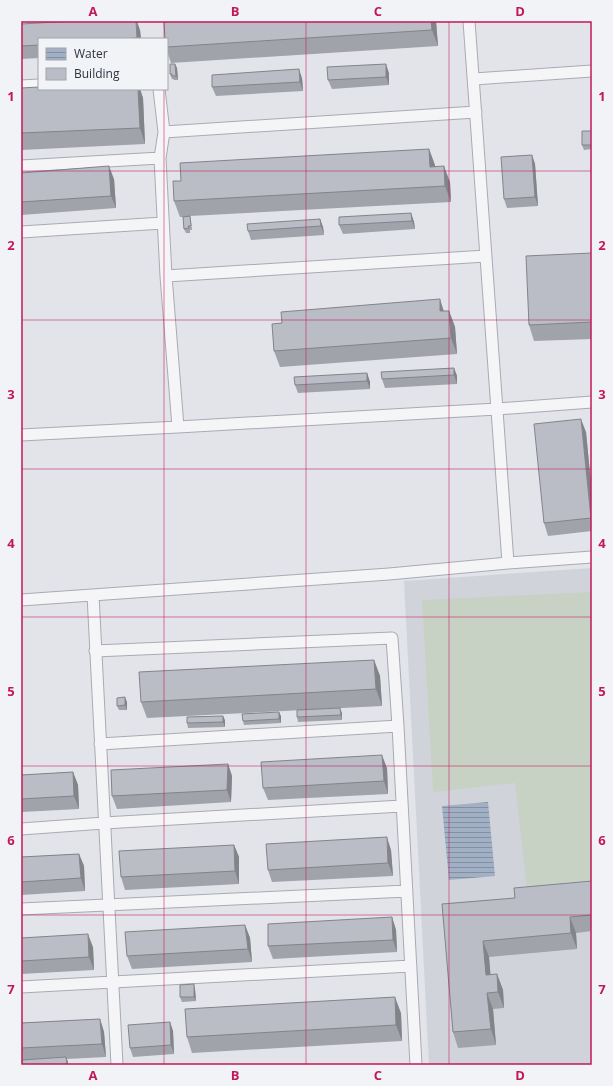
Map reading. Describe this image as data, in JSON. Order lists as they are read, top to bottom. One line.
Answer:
{"legend":["Water","Building"],"grid":{"columns":["A","B","C","D"],"rows":["1","2","3","4","5","6","7"]}}
